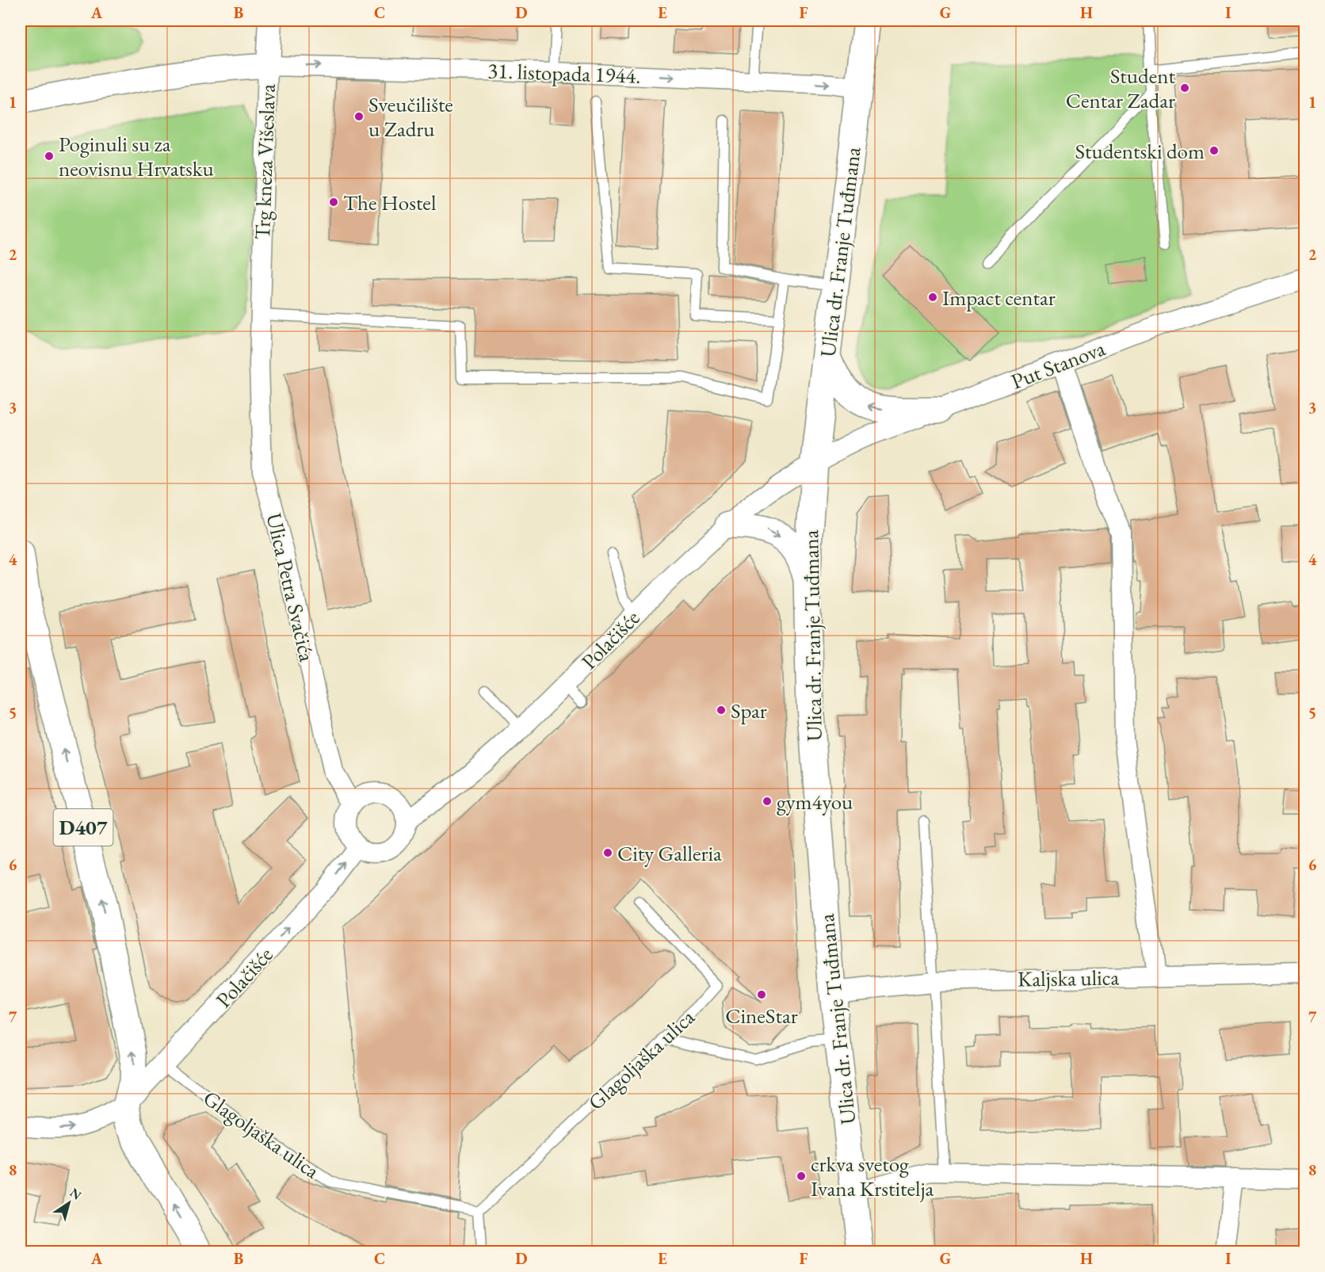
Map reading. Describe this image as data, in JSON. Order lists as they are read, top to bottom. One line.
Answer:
{"streets":{"main road":["Ulica dr. Franje Tuđmana","D407"],"street":["31. listopada 1944.","Trg kneza Višeslava","Put Stanova","Ulica Petra Svačića","Polačišće","Kaljska ulica"],"lane":["Glagoljaška ulica"]},"crossings":[["31. listopada 1944.","Trg kneza Višeslava"],["31. listopada 1944.","Ulica dr. Franje Tuđmana"],["Trg kneza Višeslava","Ulica Petra Svačića"],["Ulica dr. Franje Tuđmana","Put Stanova"],["Ulica dr. Franje Tuđmana","Polačišće"],["Ulica dr. Franje Tuđmana","Kaljska ulica"],["Put Stanova","Polačišće"],["Ulica Petra Svačića","Polačišće"],["Polačišće","D407"],["Polačišće","Glagoljaška ulica"]],"one_way":["31. listopada 1944.","Polačišće"],"places":["Student Centar Zadar","Sveučilište u Zadru","Studentski dom","Poginuli su za neovisnu Hrvatsku","The Hostel","Impact centar","Spar","gym4you","City Galleria","CineStar","crkva svetog Ivana Krstitelja"],"north":"top right","grid":{"columns":["A","B","C","D","E","F","G","H","I"],"rows":["1","2","3","4","5","6","7","8"]}}
